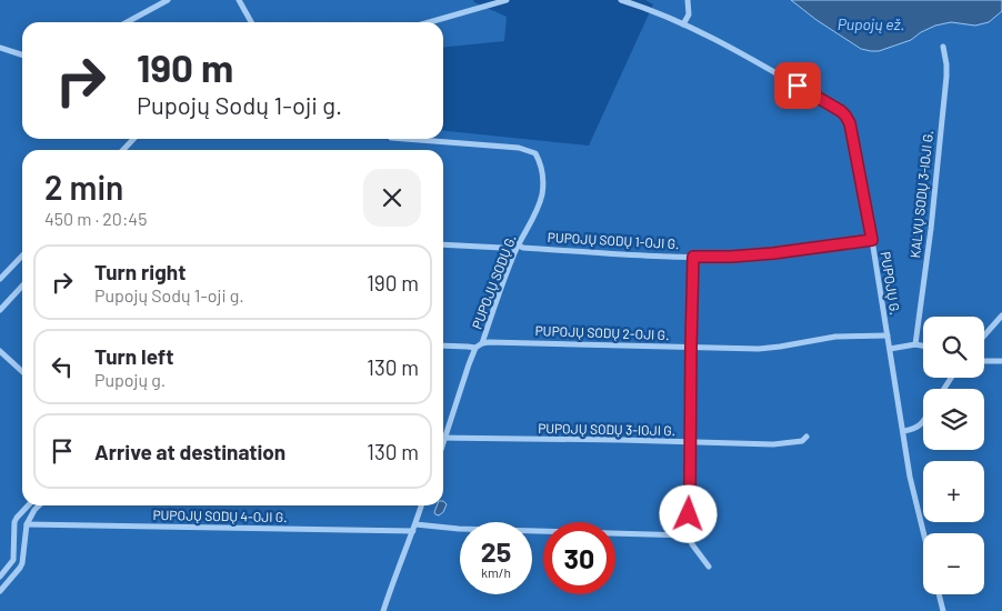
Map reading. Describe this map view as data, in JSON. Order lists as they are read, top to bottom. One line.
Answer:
{"streets":{"street":["KALVŲ SODŲ 3-IOJI G.","PUPOJŲ SODŲ 1-OJI G.","PUPOJŲ SODŲ G.","PUPOJŲ G.","PUPOJŲ SODŲ 2-OJI G.","PUPOJŲ SODŲ 3-IOJI G.","PUPOJŲ SODŲ 4-OJI G."]},"crossings":[["PUPOJŲ SODŲ 1-OJI G.","PUPOJŲ SODŲ G."],["PUPOJŲ SODŲ 1-OJI G.","PUPOJŲ G."],["PUPOJŲ SODŲ G.","PUPOJŲ SODŲ 2-OJI G."],["PUPOJŲ SODŲ G.","PUPOJŲ SODŲ 3-IOJI G."],["PUPOJŲ G.","PUPOJŲ SODŲ 2-OJI G."]],"water":["Pupojų ež."],"page":{"turn":["190 m","Pupojų Sodų 1-oji g."],"heading":["2 min","450 m · 20:45"],"list":[{"name":"Turn right","note":"Pupojų Sodų 1-oji g.","value":"190 m"},{"name":"Turn left","note":"Pupojų g.","value":"130 m"},{"name":"Arrive at destination","value":"130 m"}],"map_buttons":["+","−"],"speed":"25 km/h","limit":"30"}}
